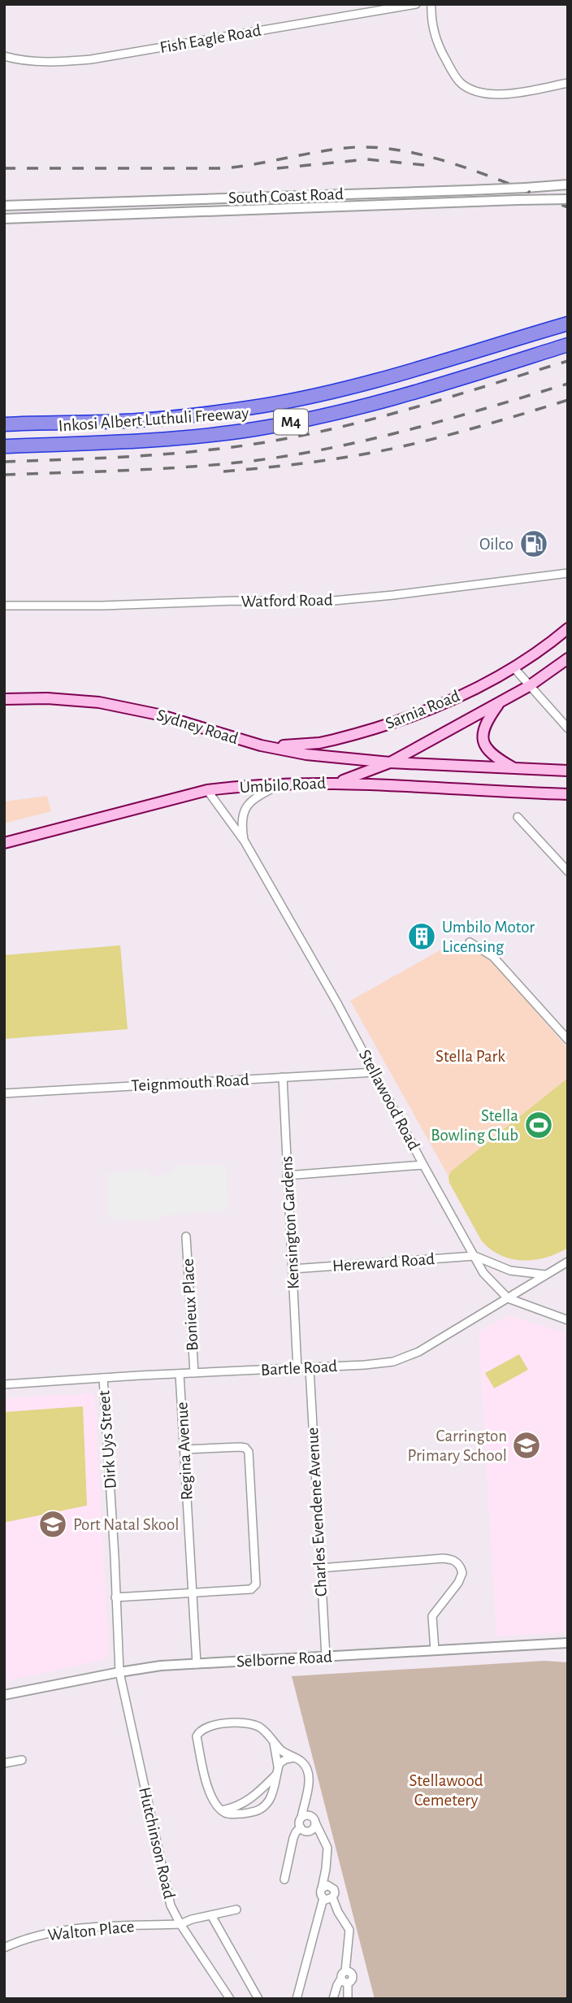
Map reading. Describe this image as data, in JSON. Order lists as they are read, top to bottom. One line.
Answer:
{"streets":{"highway":["Inkosi Albert Luthuli Freeway","M4"],"main road":["Sarnia Road","Sydney Road","Umbilo Road"],"street":["Fish Eagle Road","South Coast Road","Watford Road","Teignmouth Road","Stellawood Road","Kensington Gardens","Hereward Road","Bonieux Place","Bartle Road","Dirk Uys Street","Regina Avenue","Charles Evendene Avenue","Selborne Road","Hutchinson Road","Walton Place"]},"crossings":[["Sarnia Road","Sydney Road"],["Sarnia Road","Umbilo Road"],["Umbilo Road","Stellawood Road"],["Teignmouth Road","Stellawood Road"],["Teignmouth Road","Kensington Gardens"],["Stellawood Road","Hereward Road"],["Stellawood Road","Bartle Road"],["Kensington Gardens","Hereward Road"],["Kensington Gardens","Bartle Road"],["Bonieux Place","Bartle Road"],["Bartle Road","Dirk Uys Street"],["Bartle Road","Regina Avenue"],["Bartle Road","Charles Evendene Avenue"],["Dirk Uys Street","Selborne Road"],["Dirk Uys Street","Hutchinson Road"],["Regina Avenue","Selborne Road"],["Charles Evendene Avenue","Selborne Road"],["Selborne Road","Hutchinson Road"],["Hutchinson Road","Walton Place"]],"parks":["Stella Park","Stellawood Cemetery"],"places":{"fuel station":["Oilco"],"building":["Umbilo Motor Licensing"],"sports":["Stella Bowling Club"],"school or university":["Carrington Primary School","Port Natal Skool"]}}
